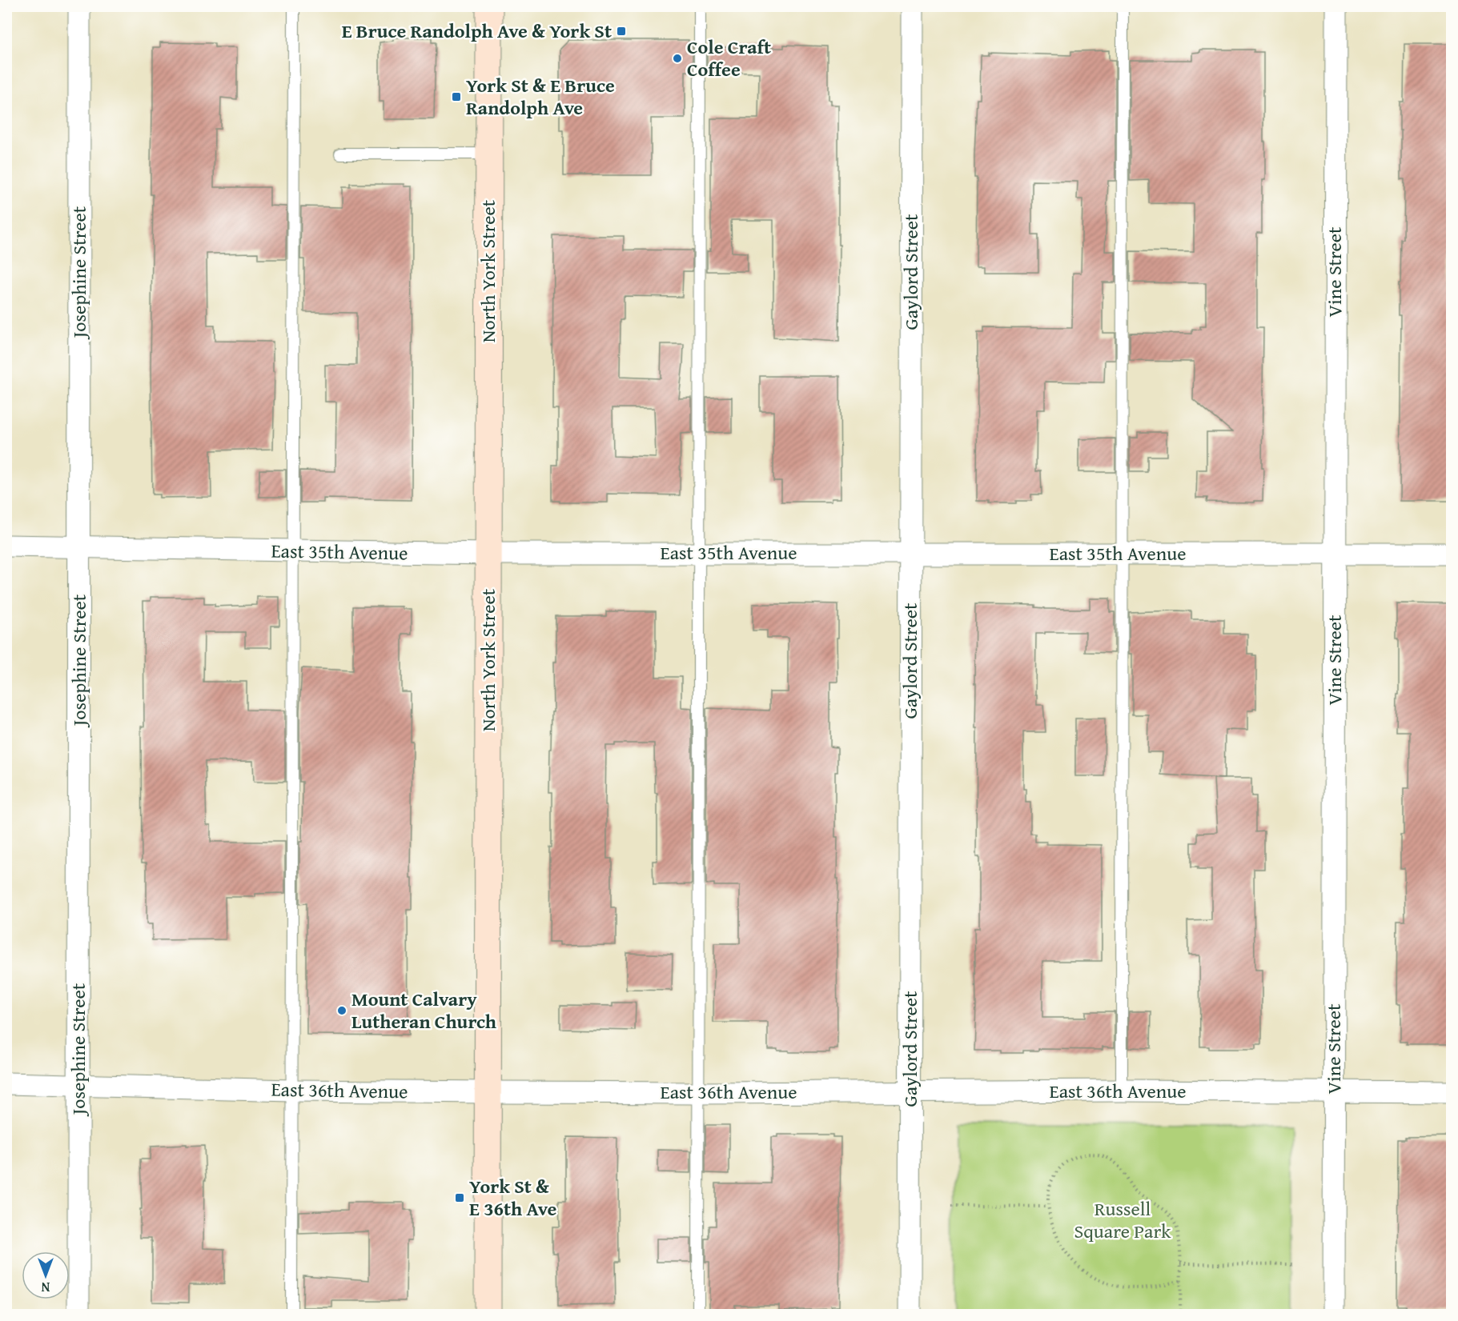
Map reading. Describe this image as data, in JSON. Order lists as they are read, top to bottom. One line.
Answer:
{"streets":{"main road":["North York Street"],"street":["Josephine Street","Gaylord Street","Vine Street","East 35th Avenue","East 36th Avenue"]},"crossings":[["North York Street","East 35th Avenue"],["North York Street","East 36th Avenue"],["Josephine Street","East 35th Avenue"],["Josephine Street","East 36th Avenue"],["Gaylord Street","East 35th Avenue"],["Gaylord Street","East 36th Avenue"],["Vine Street","East 35th Avenue"],["Vine Street","East 36th Avenue"]],"parks":["Russell Square Park"],"places":{"transit":["E Bruce Randolph Ave & York St","York St & E Bruce Randolph Ave","York St & E 36th Ave"],"other":["Cole Craft Coffee","Mount Calvary Lutheran Church"]},"north":"bottom"}
